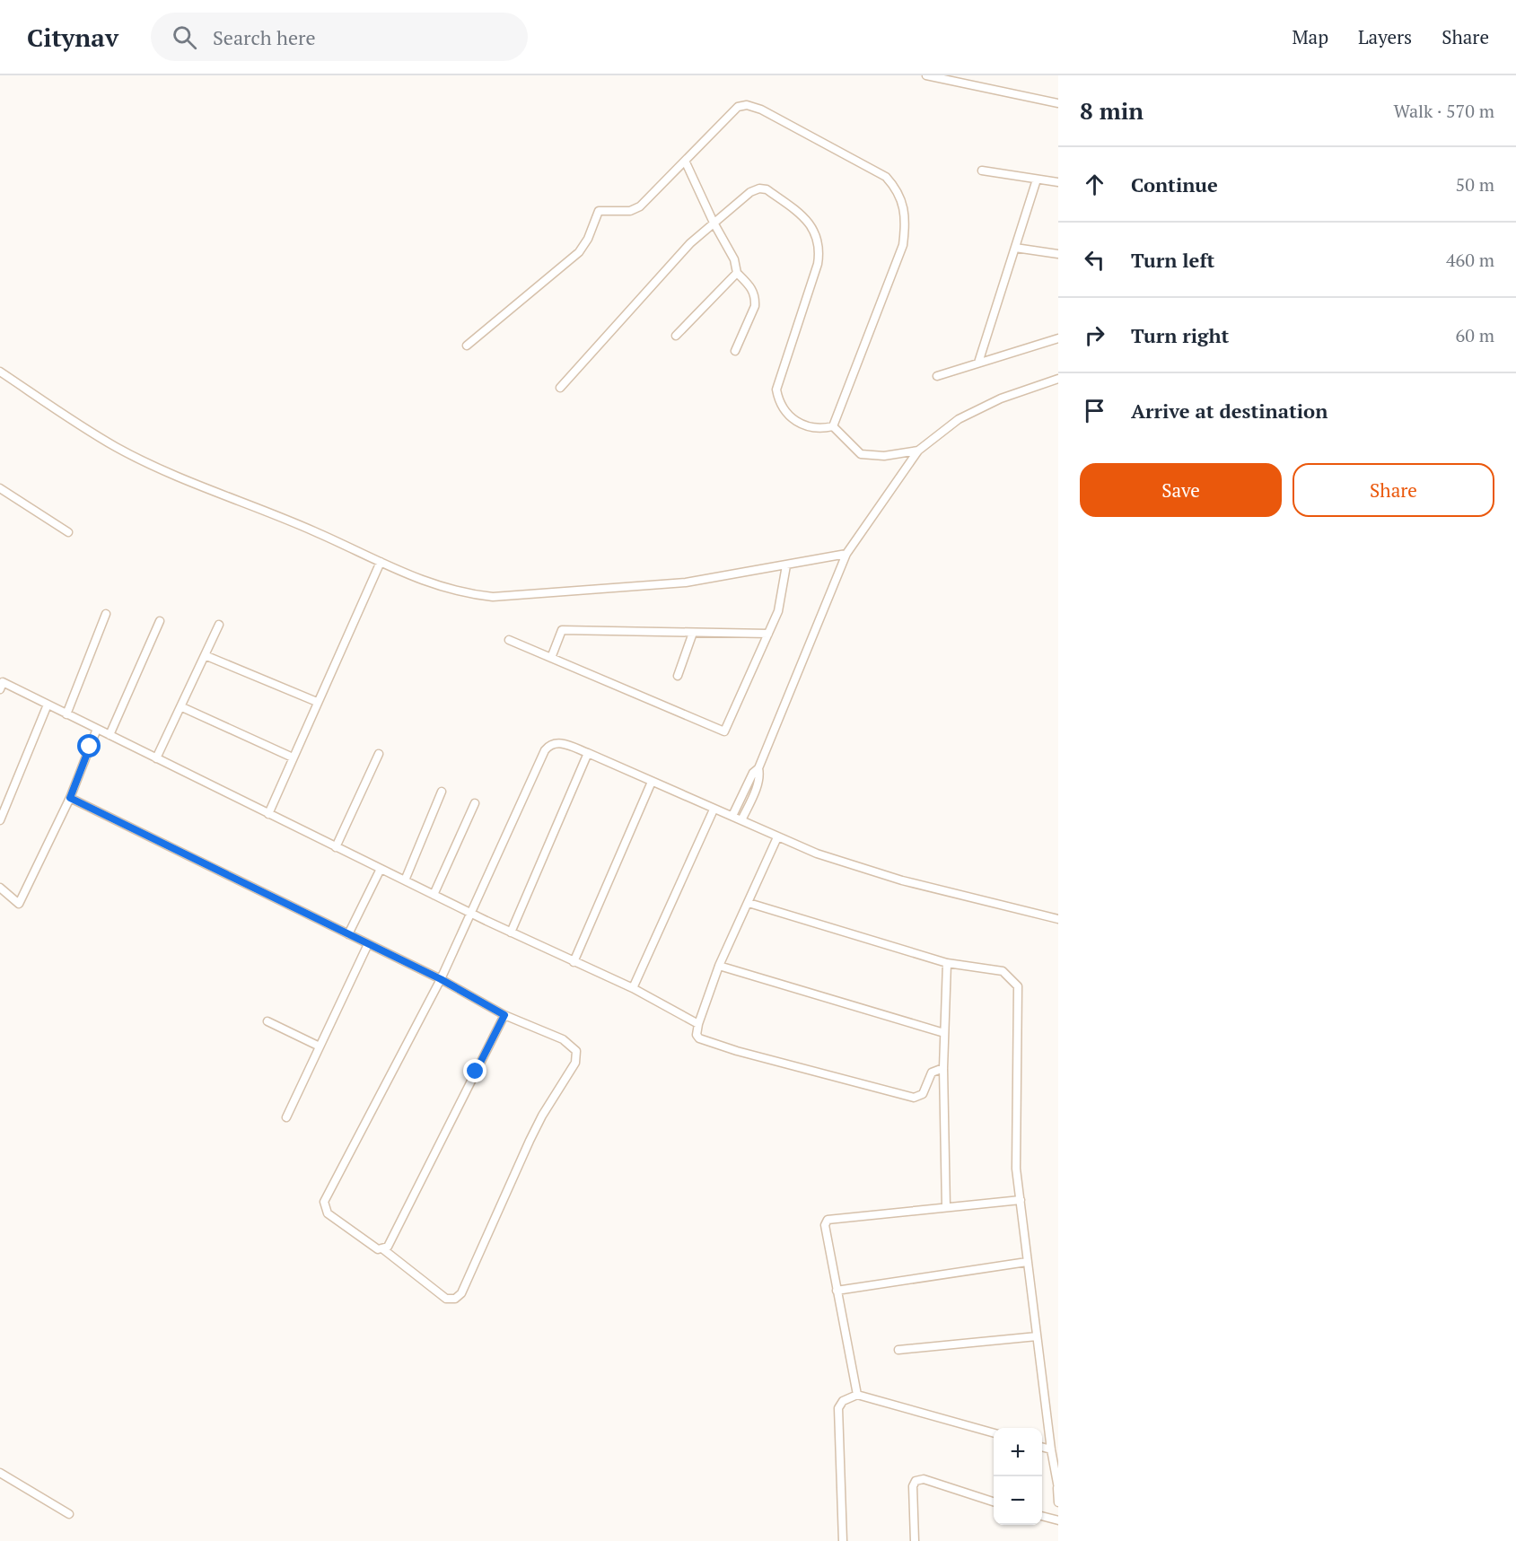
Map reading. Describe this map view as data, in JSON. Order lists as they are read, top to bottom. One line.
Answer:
{"page":{"header":"Citynav","search":"Search here","nav":["Map","Layers","Share"],"heading":["8 min","Walk · 570 m"],"list":[["Continue","50 m"],["Turn left","460 m"],["Turn right","60 m"],"Arrive at destination"],"buttons":["Save","Share"],"map_buttons":["+","−"]}}
